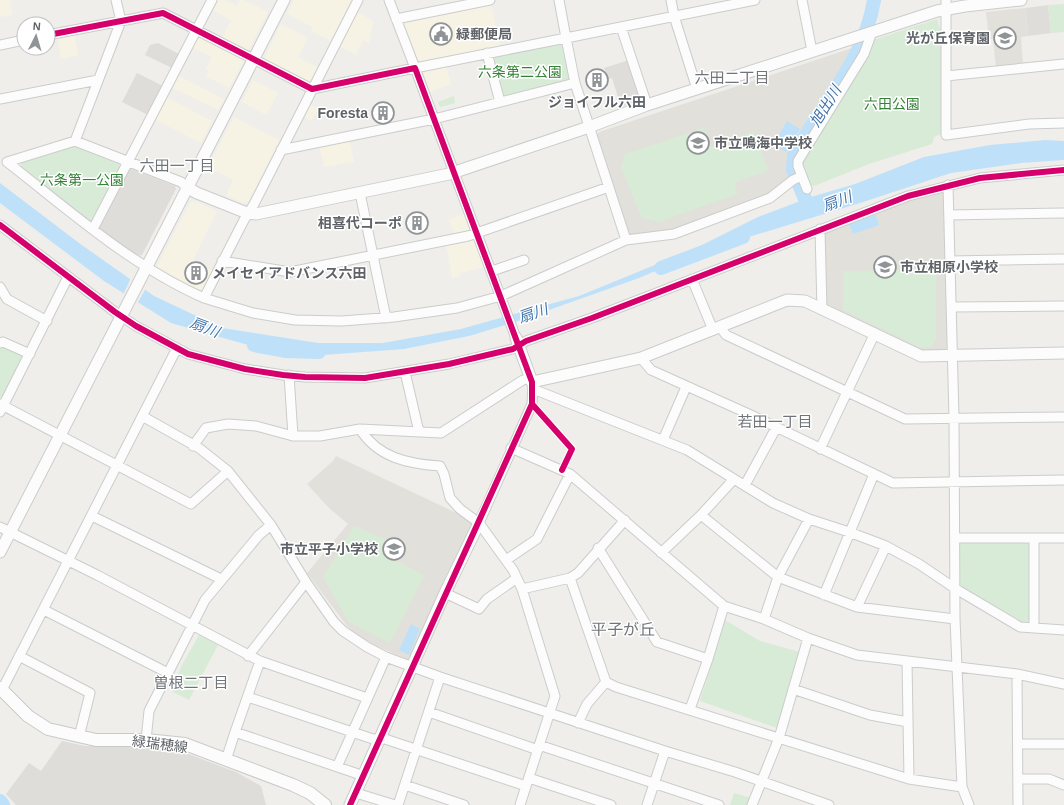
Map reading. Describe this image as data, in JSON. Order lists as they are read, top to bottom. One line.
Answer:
{"streets":{"main road":["緑瑞穂線"]},"districts":["六田二丁目","六田一丁目","若田一丁目","平子が丘","曽根二丁目"],"water":["旭出川","扇川"],"parks":["六条第二公園","六田公園","六条第一公園"],"places":{"public building":["緑郵便局"],"school or university":["光が丘保育園","市立鳴海中学校","市立相原小学校","市立平子小学校"],"building":["ジョイフル六田","Foresta","相喜代コーポ","メイセイアドバンス六田"]},"north":"top"}
